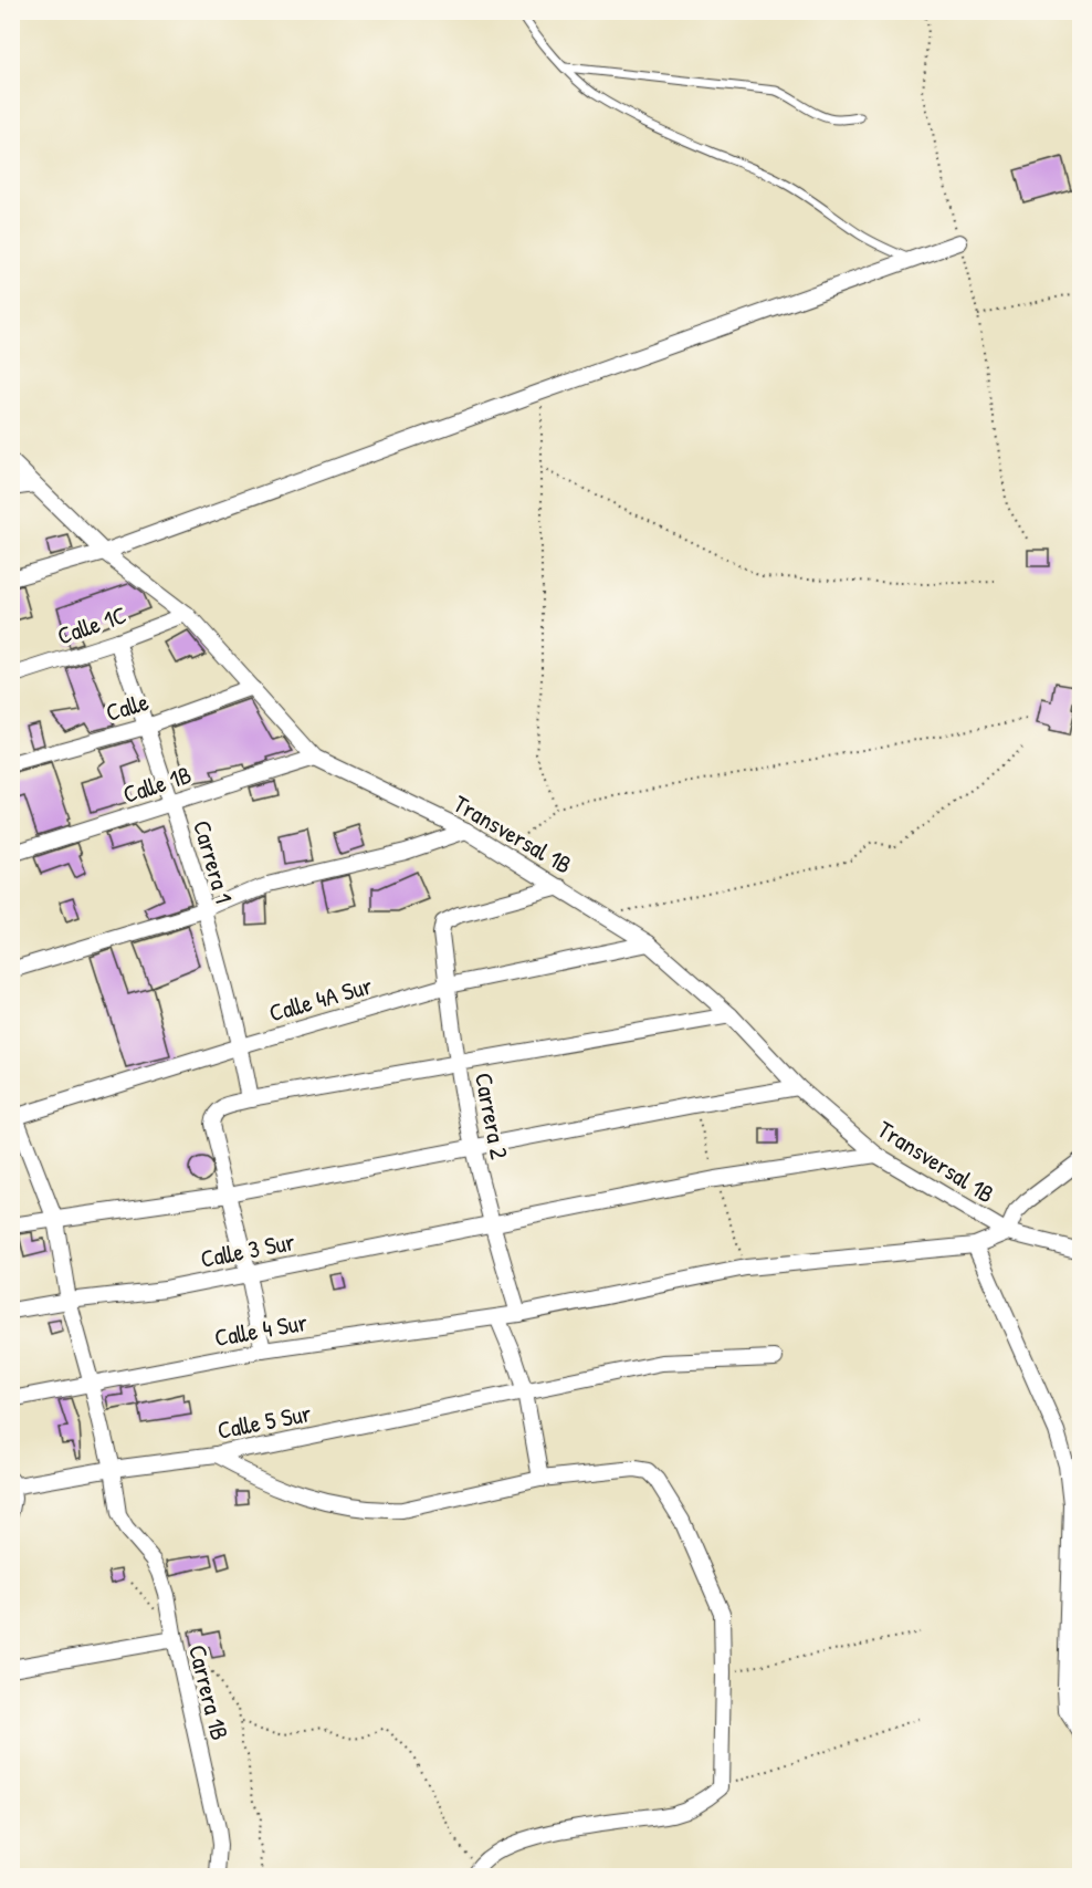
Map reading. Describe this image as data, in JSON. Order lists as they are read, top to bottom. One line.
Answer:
{"streets":{"street":["Calle 1C","Calle","Calle 1B","Transversal 1B","Carrera 1","Calle 4A Sur","Carrera 2","Calle 3 Sur","Calle 4 Sur","Calle 5 Sur","Carrera 1B"]},"crossings":[["Calle 1C","Transversal 1B"],["Calle 1C","Carrera 1"],["Calle","Transversal 1B"],["Calle","Carrera 1"],["Calle 1B","Transversal 1B"],["Calle 1B","Carrera 1"],["Transversal 1B","Calle 4A Sur"],["Transversal 1B","Carrera 2"],["Transversal 1B","Calle 3 Sur"],["Transversal 1B","Calle 4 Sur"],["Carrera 1","Calle 4A Sur"],["Calle 4A Sur","Carrera 2"],["Carrera 2","Calle 3 Sur"],["Carrera 2","Calle 4 Sur"]]}
